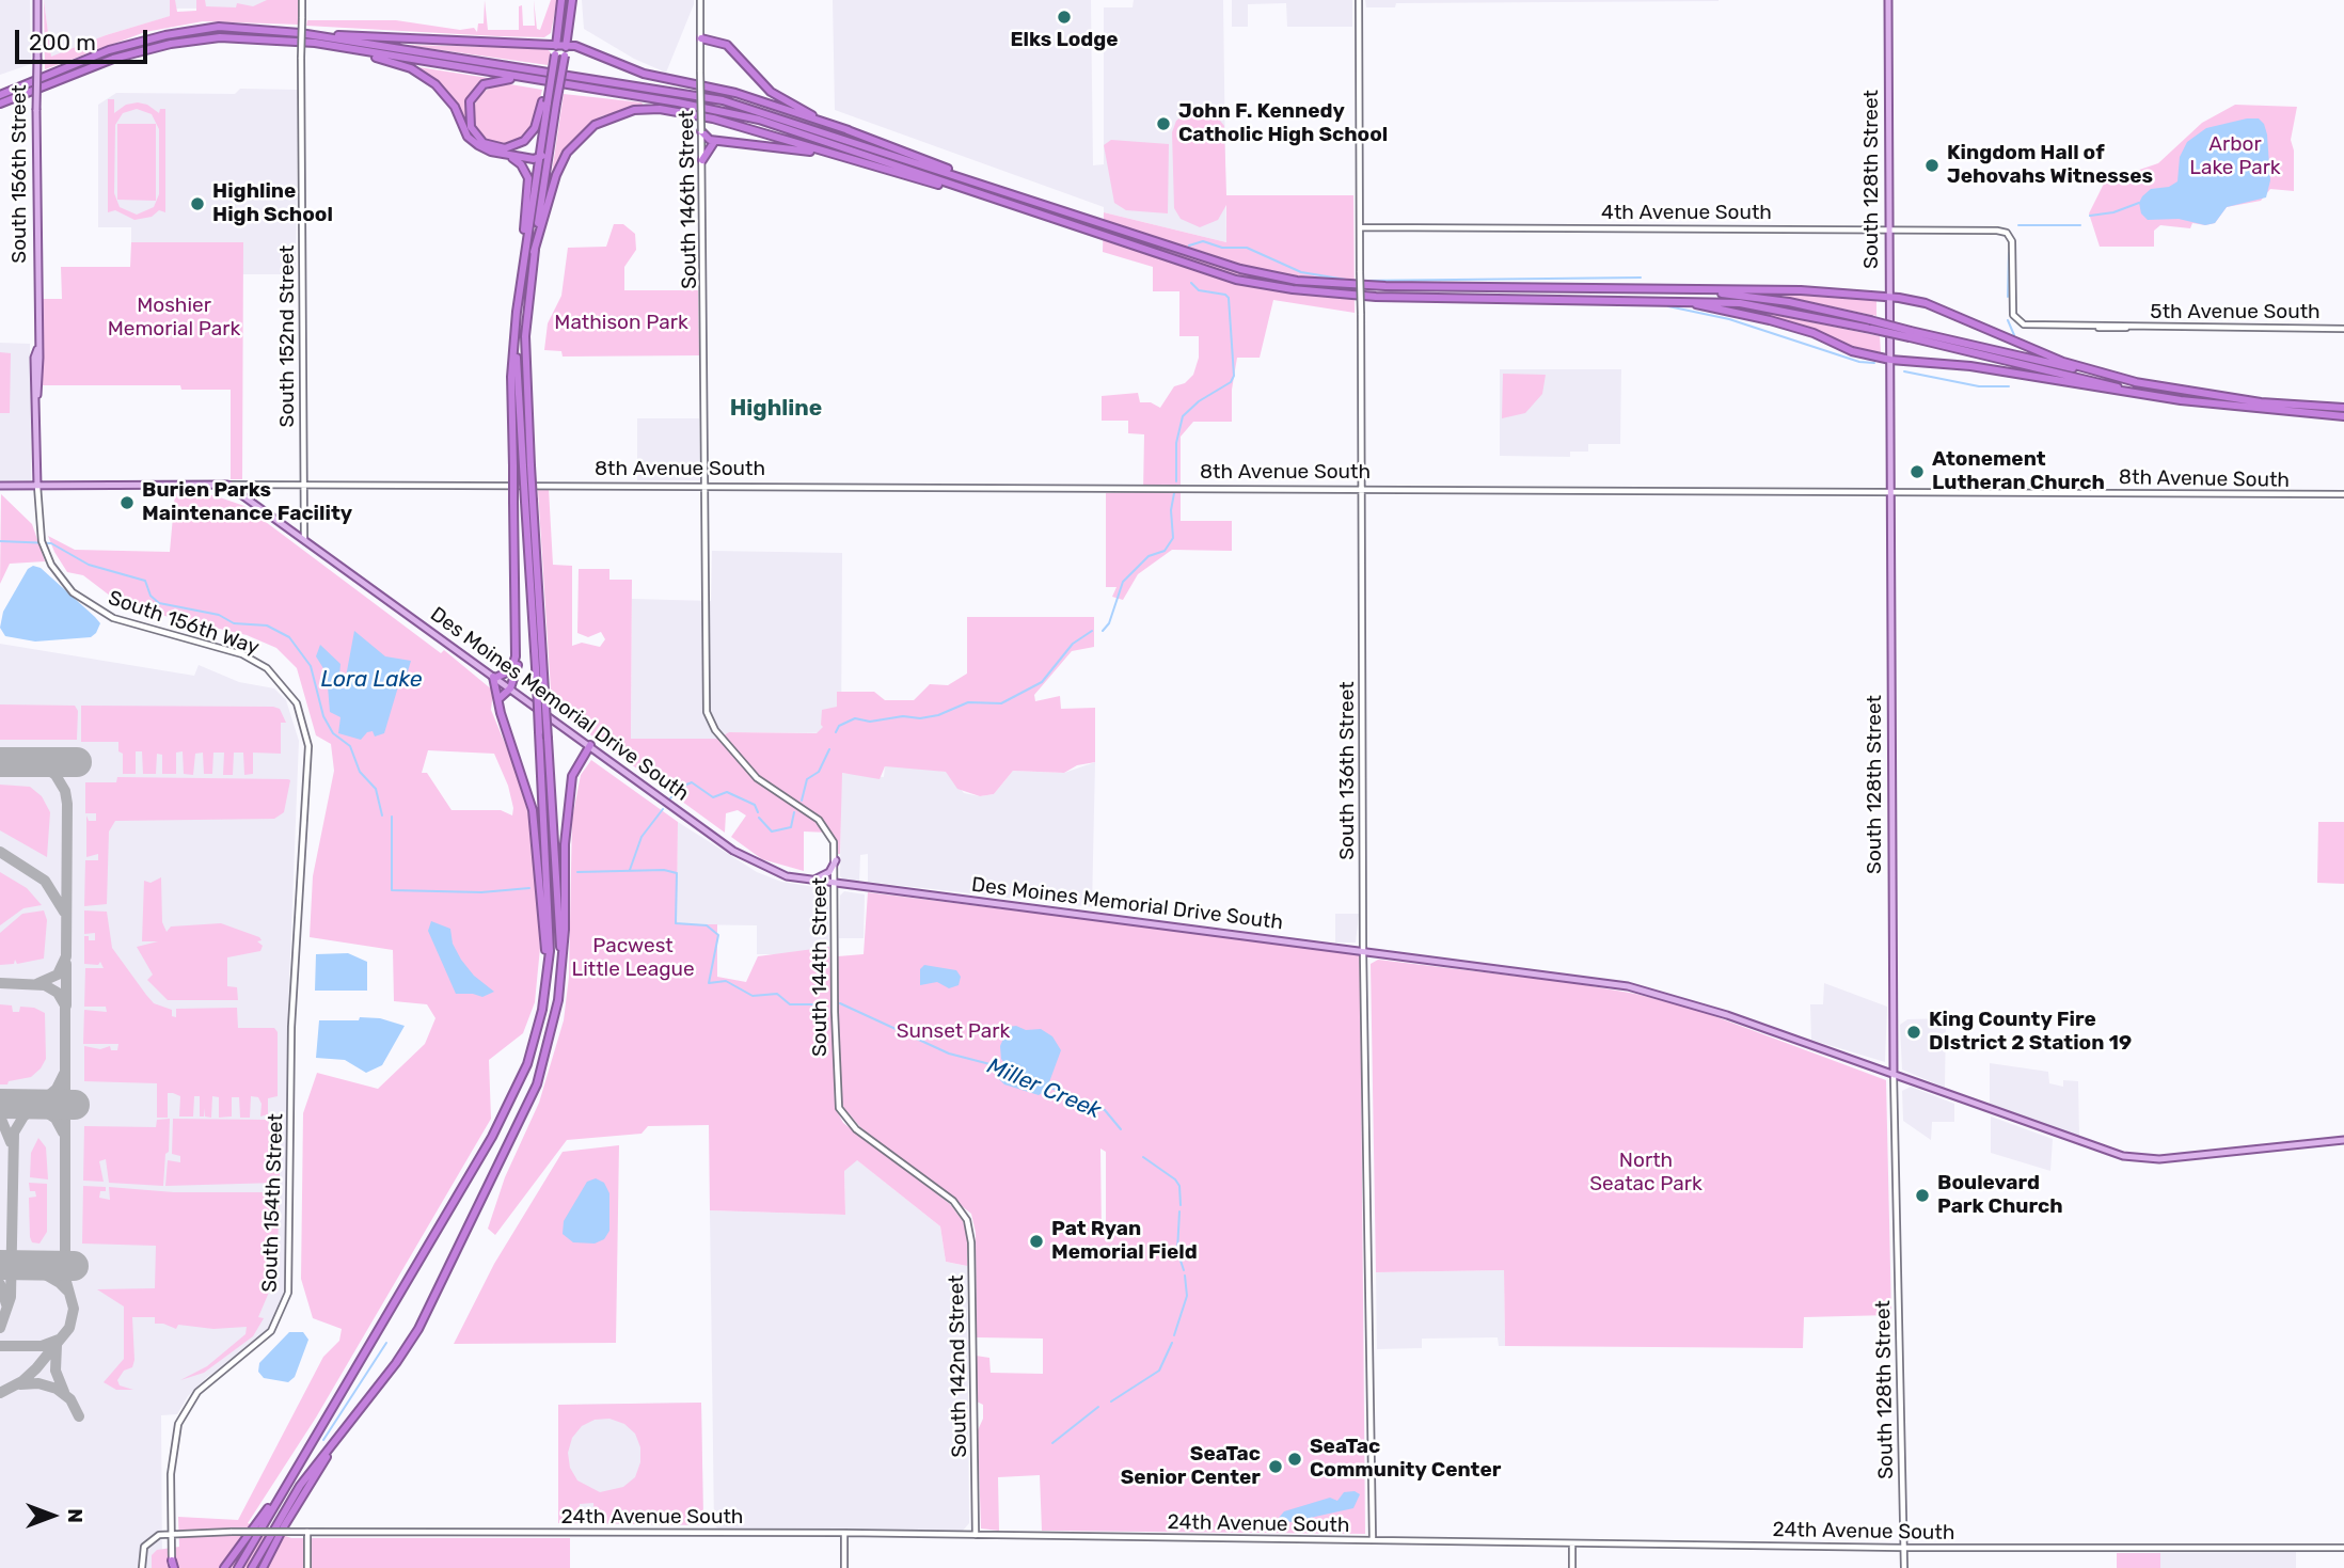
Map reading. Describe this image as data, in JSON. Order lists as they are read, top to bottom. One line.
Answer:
{"streets":{"main road":["South 156th Street","South 128th Street","Des Moines Memorial Drive South"],"street":["South 146th Street","4th Avenue South","5th Avenue South","South 152nd Street","8th Avenue South","South 156th Way","South 136th Street","South 144th Street","South 154th Street","South 142nd Street","24th Avenue South"]},"crossings":[["South 156th Street","South 156th Way"],["South 128th Street","4th Avenue South"],["South 128th Street","8th Avenue South"],["South 128th Street","Des Moines Memorial Drive South"],["South 128th Street","24th Avenue South"],["South 146th Street","8th Avenue South"],["South 146th Street","South 144th Street"],["4th Avenue South","5th Avenue South"],["4th Avenue South","South 136th Street"],["South 152nd Street","8th Avenue South"],["South 152nd Street","Des Moines Memorial Drive South"],["8th Avenue South","Des Moines Memorial Drive South"],["8th Avenue South","South 136th Street"],["South 156th Way","South 154th Street"],["Des Moines Memorial Drive South","South 136th Street"],["Des Moines Memorial Drive South","South 144th Street"],["South 136th Street","24th Avenue South"],["South 144th Street","South 142nd Street"],["South 154th Street","24th Avenue South"],["South 142nd Street","24th Avenue South"]],"districts":["Highline"],"water":["Lora Lake","Miller Creek"],"parks":["Arbor Lake Park","Moshier Memorial Park","Mathison Park","Pacwest Little League","Sunset Park","North Seatac Park"],"places":["Elks Lodge","John F. Kennedy Catholic High School","Kingdom Hall of Jehovahs Witnesses","Highline High School","Atonement Lutheran Church","Burien Parks Maintenance Facility","King County Fire DIstrict 2 Station 19","Boulevard Park Church","Pat Ryan Memorial Field","SeaTac Community Center","SeaTac Senior Center"],"scale_bar":"200 m","north":"right"}
